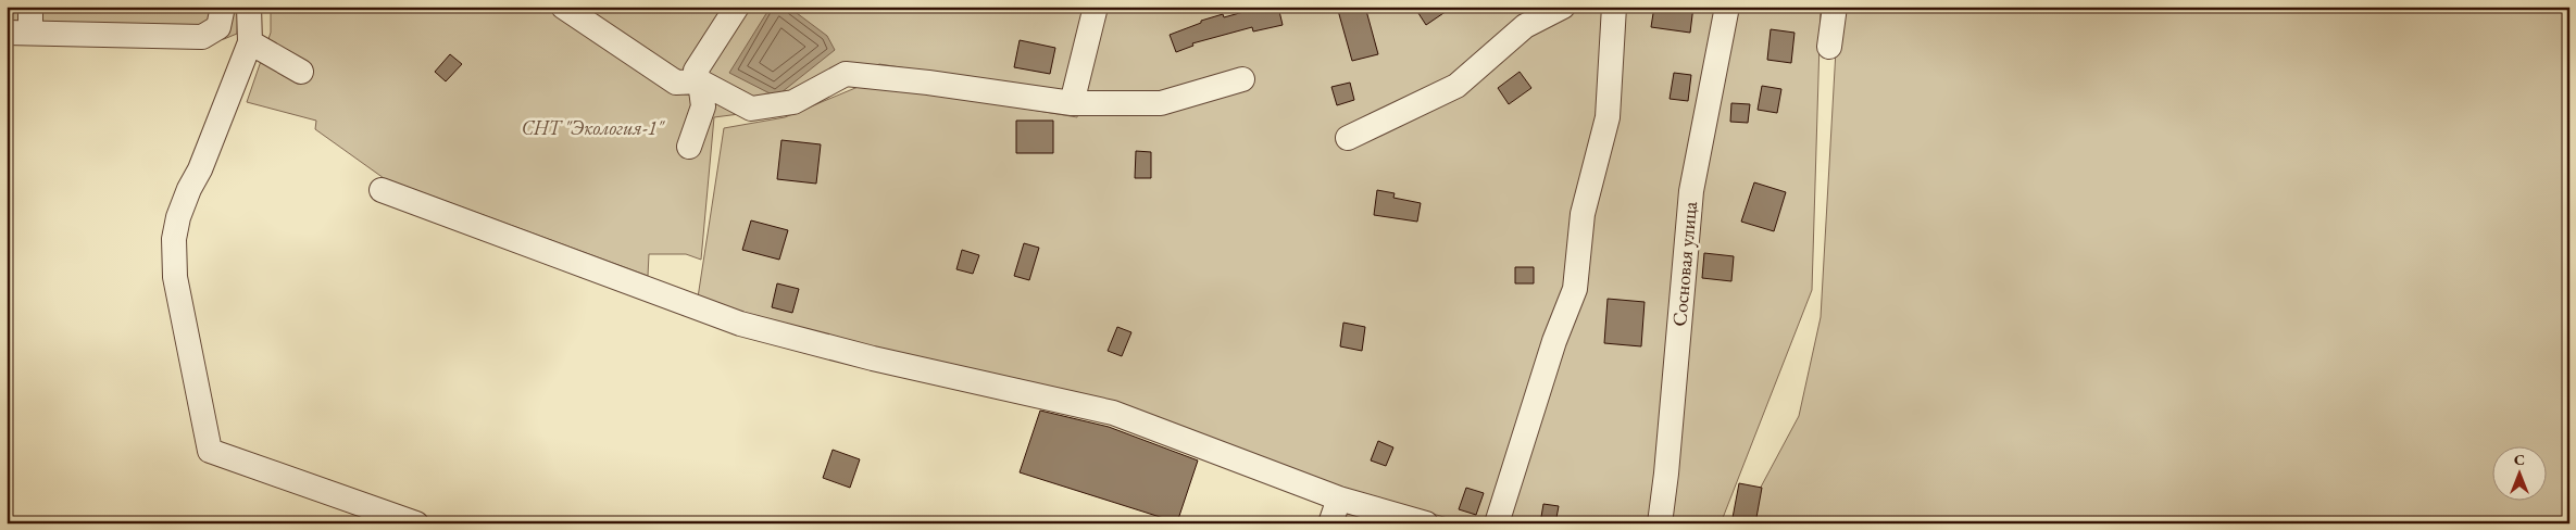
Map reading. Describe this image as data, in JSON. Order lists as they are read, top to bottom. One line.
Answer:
{"streets":{"street":["Сосновая улица"]},"parks":["СНТ \"Экология-1\""],"north":"top"}
